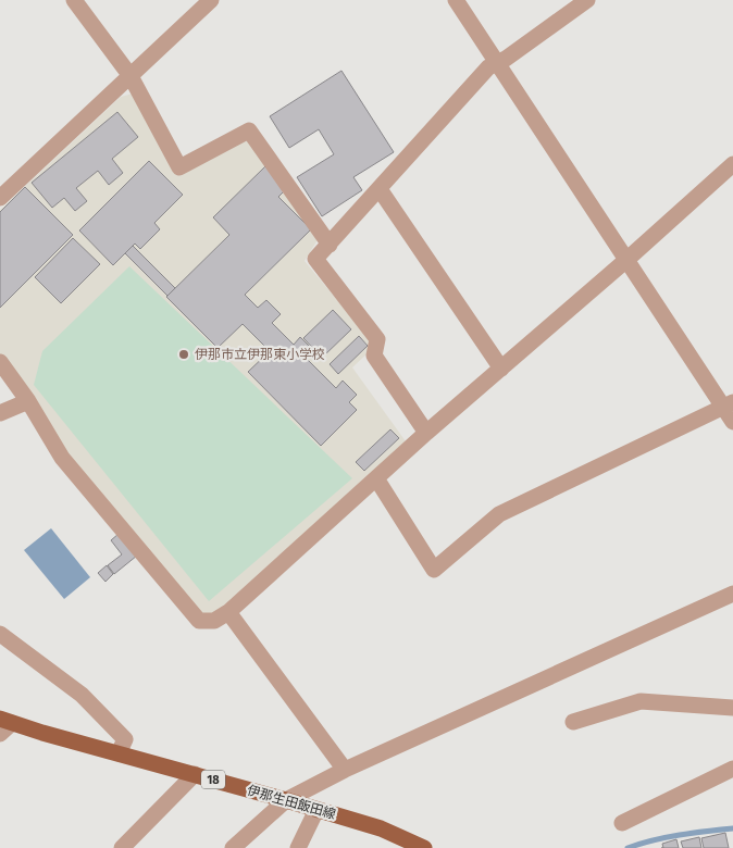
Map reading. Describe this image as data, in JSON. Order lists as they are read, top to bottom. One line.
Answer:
{"streets":{"main road":["18","伊那生田飯田線"]},"places":["伊那市立伊那東小学校"]}
